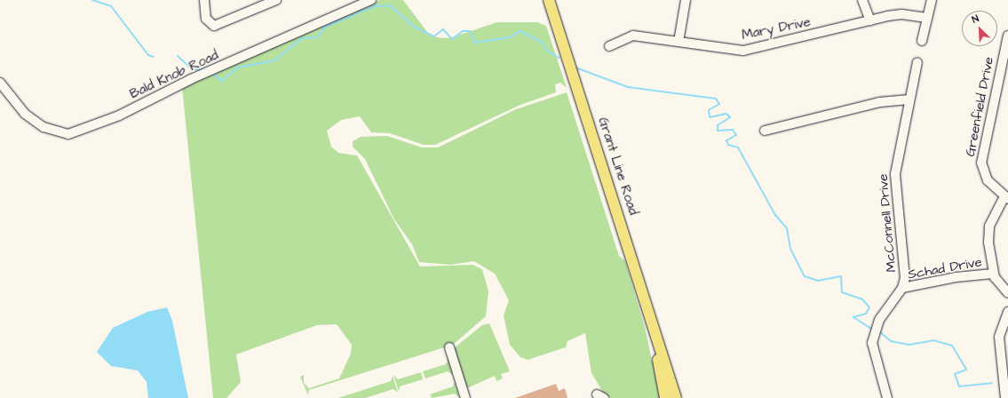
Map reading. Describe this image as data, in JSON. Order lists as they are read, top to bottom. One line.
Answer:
{"streets":{"main road":["Grant Line Road"],"street":["Mary Drive","Bald Knob Road","Greenfield Drive","McConnell Drive","Schad Drive"]},"crossings":[["Greenfield Drive","Schad Drive"],["McConnell Drive","Schad Drive"]],"north":"top left"}
